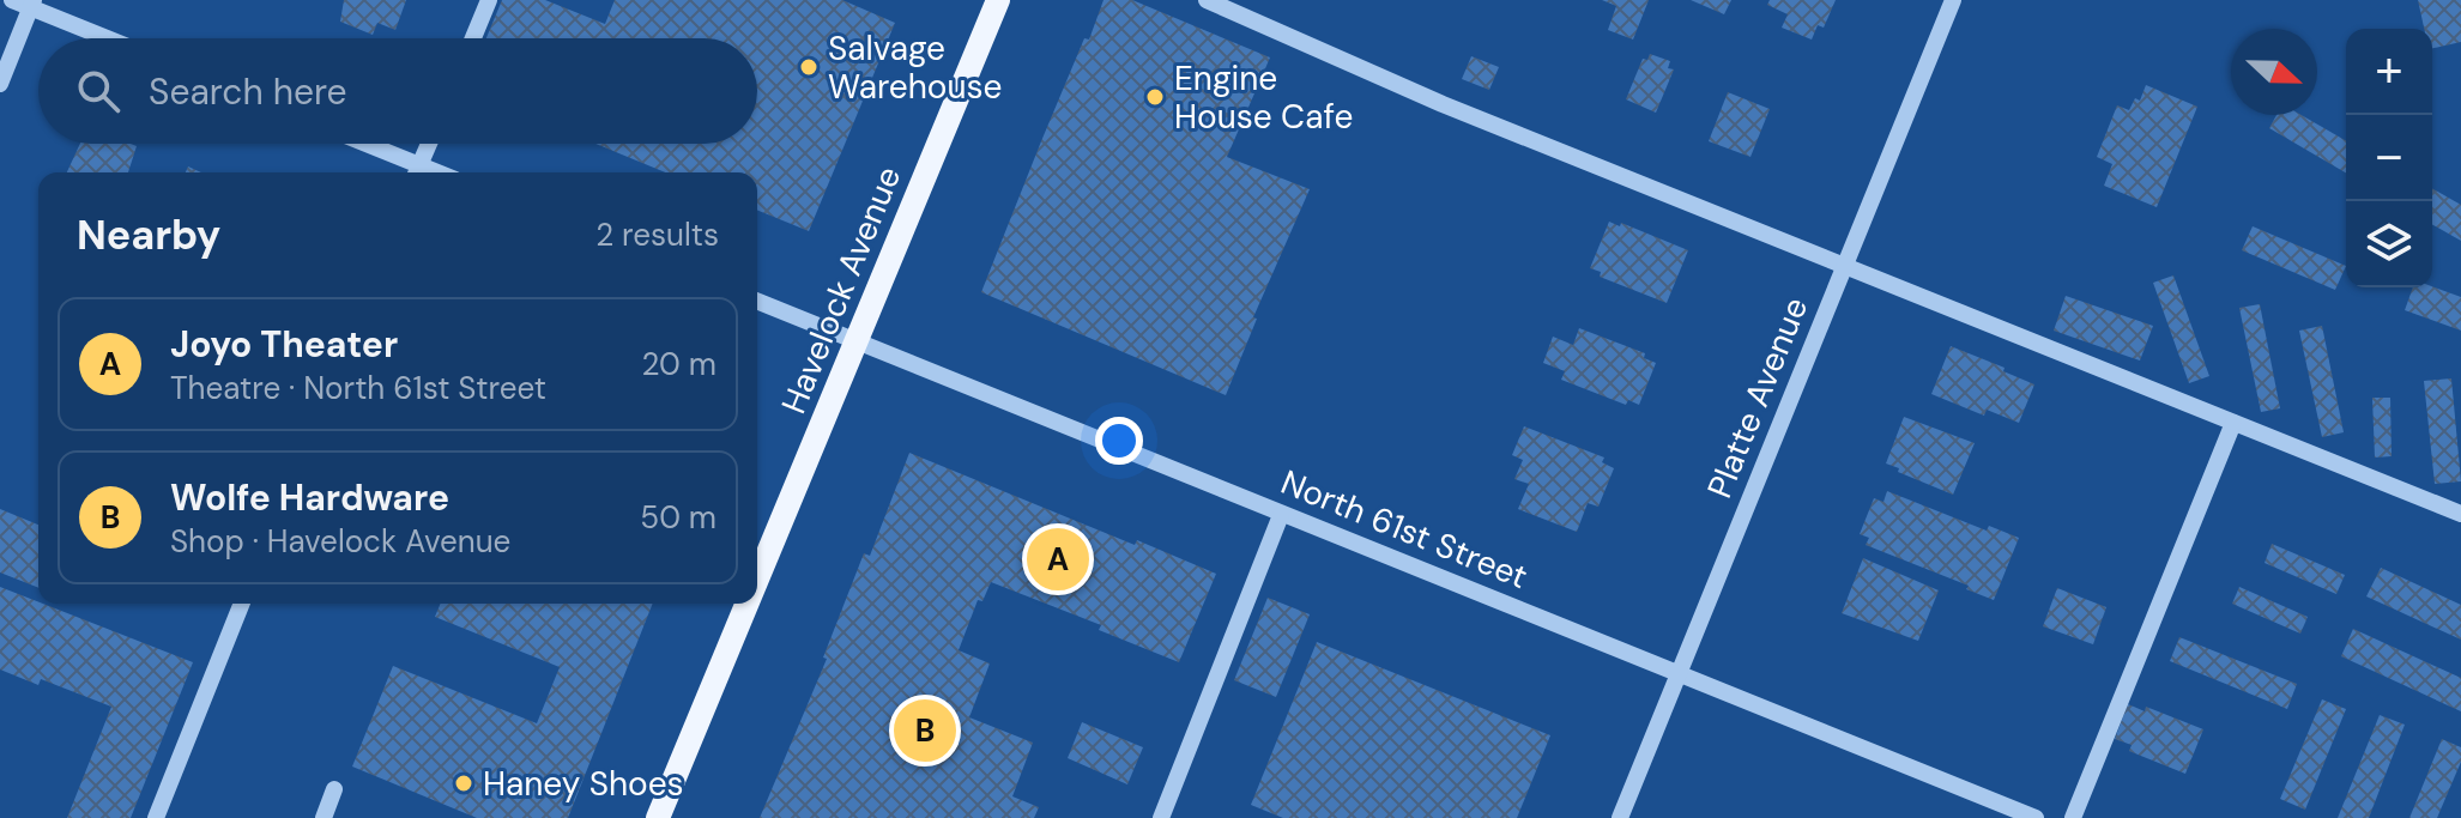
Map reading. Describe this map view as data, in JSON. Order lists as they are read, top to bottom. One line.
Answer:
{"streets":{"main road":["Havelock Avenue"],"street":["Platte Avenue","North 61st Street"]},"crossings":[["Havelock Avenue","North 61st Street"],["Platte Avenue","North 61st Street"]],"places":["Salvage Warehouse","Engine House Cafe","Haney Shoes"],"north":"right","page":{"map_buttons":["+","−"],"search":"Search here","heading":["Nearby","2 results"],"list":[{"mark":"A","name":"Joyo Theater","note":"Theatre · North 61st Street","value":"20 m"},{"mark":"B","name":"Wolfe Hardware","note":"Shop · Havelock Avenue","value":"50 m"}],"pins":["A","B"]}}
